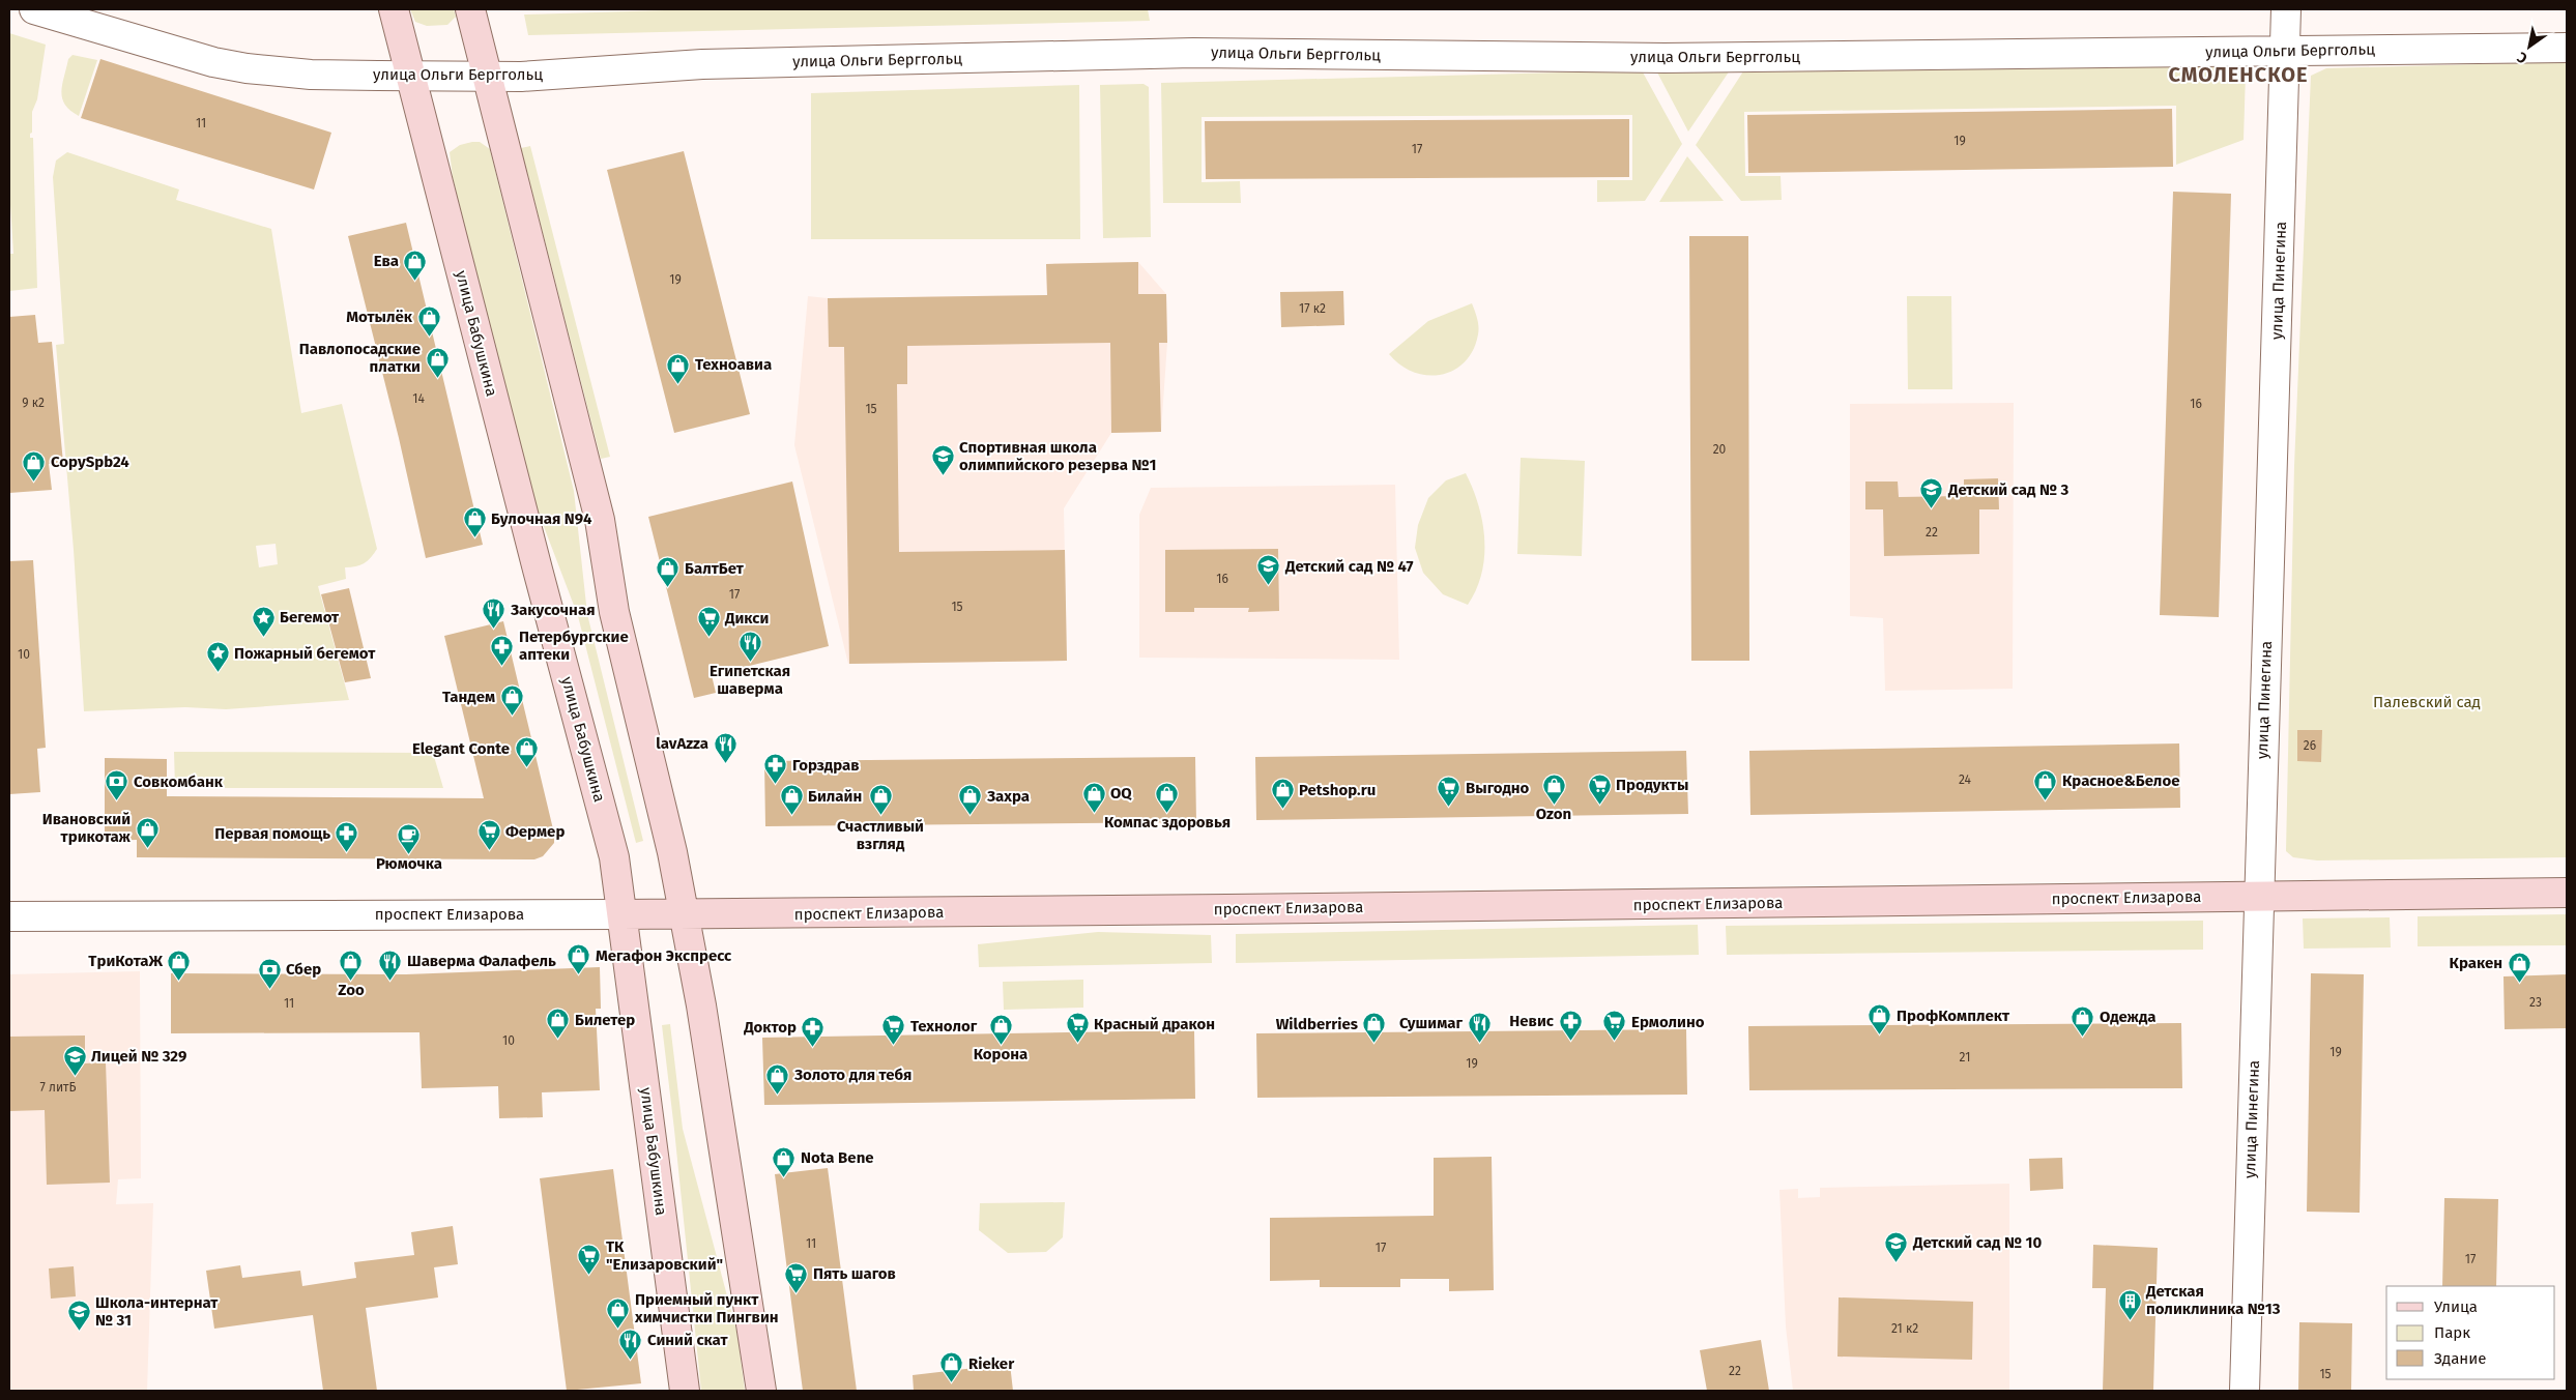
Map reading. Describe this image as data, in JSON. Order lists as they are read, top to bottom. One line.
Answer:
{"streets":{"street":["улица Ольги Берггольц","улица Пинегина","улица Бабушкина","проспект Елизарова"]},"crossings":[["улица Ольги Берггольц","улица Пинегина"],["улица Ольги Берггольц","улица Бабушкина"],["улица Пинегина","проспект Елизарова"],["улица Бабушкина","проспект Елизарова"]],"districts":["СМОЛЕНСКОЕ"],"parks":["Палевский сад"],"places":{"shop":["Ева","Мотылёк","Павлопосадские платки","Техноавиа","CopySpb24","Булочная N94","БалтБет","Тандем","Elegant Conte","Красное&Белое","Ozon","Petshop.ru","OQ","Компас здоровья","Билайн","Счастливый взгляд","Захра","Ивановский трикотаж","Мегафон Экспресс","ТриКотаЖ","Zoo","Кракен","ПрофКомплект","Одежда","Билетер","Wildberries","Корона","Золото для тебя","Nota Bene","Приемный пункт химчистки Пингвин","Rieker"],"school or university":["Спортивная школа олимпийского резерва №1","Детский сад № 3","Детский сад № 47","Лицей № 329","Детский сад № 10","Школа-интернат № 31"],"restaurant":["Закусочная","Египетская шаверма","lavAzza","Шаверма Фалафель","Сушимаг","Синий скат"],"place":["Бегемот","Пожарный бегемот"],"supermarket":["Дикси","Продукты","Выгодно","Фермер","Ермолино","Красный дракон","Технолог","ТК \"Елизаровский\"","Пять шагов"],"pharmacy":["Петербургские аптеки","Горздрав","Первая помощь","Невис","Доктор"],"bank":["Совкомбанк","Сбер"],"cafe":["Рюмочка"],"building":["Детская поликлиника №13"]},"house_numbers":["11","19","17","19","17 к2","14","9 к2","16","15","20","22","16","17","15","10","26","24","23","11","10","19","21","19","7 литБ","11","17","17","21 к2","22","15"],"legend":["Улица","Парк","Здание"],"north":"bottom left"}
